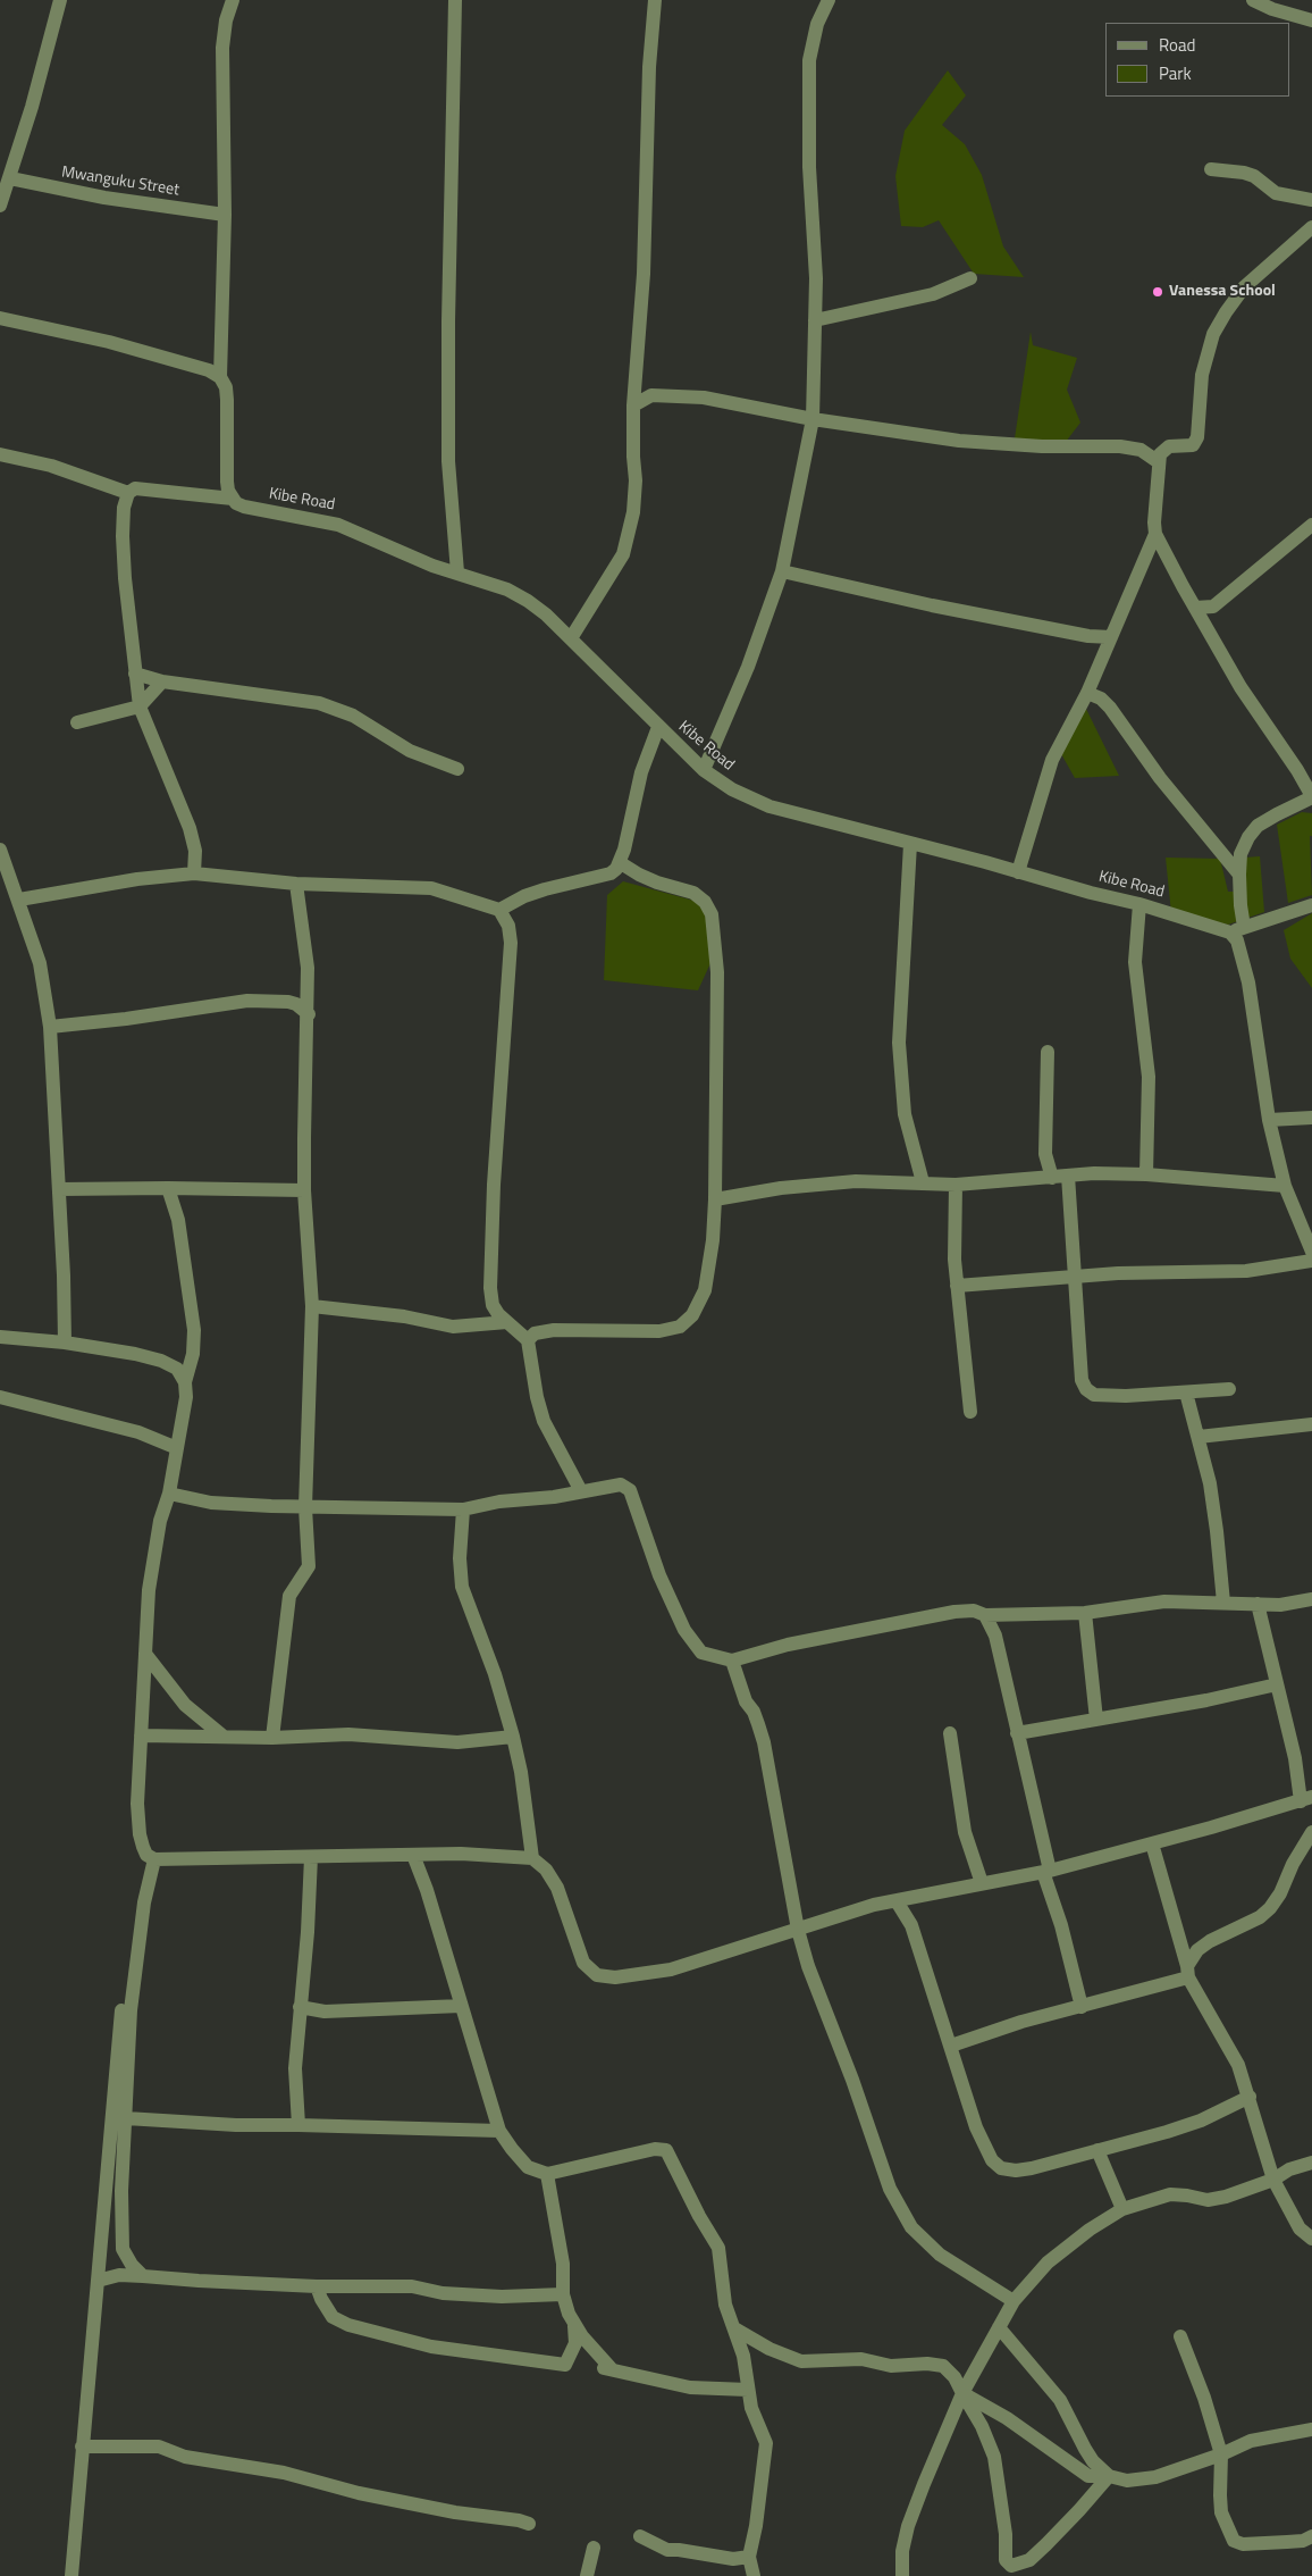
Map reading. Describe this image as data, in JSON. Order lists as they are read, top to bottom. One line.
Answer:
{"streets":{"street":["Mwanguku Street","Kibe Road"]},"places":["Vanessa School"],"legend":["Road","Park"]}
